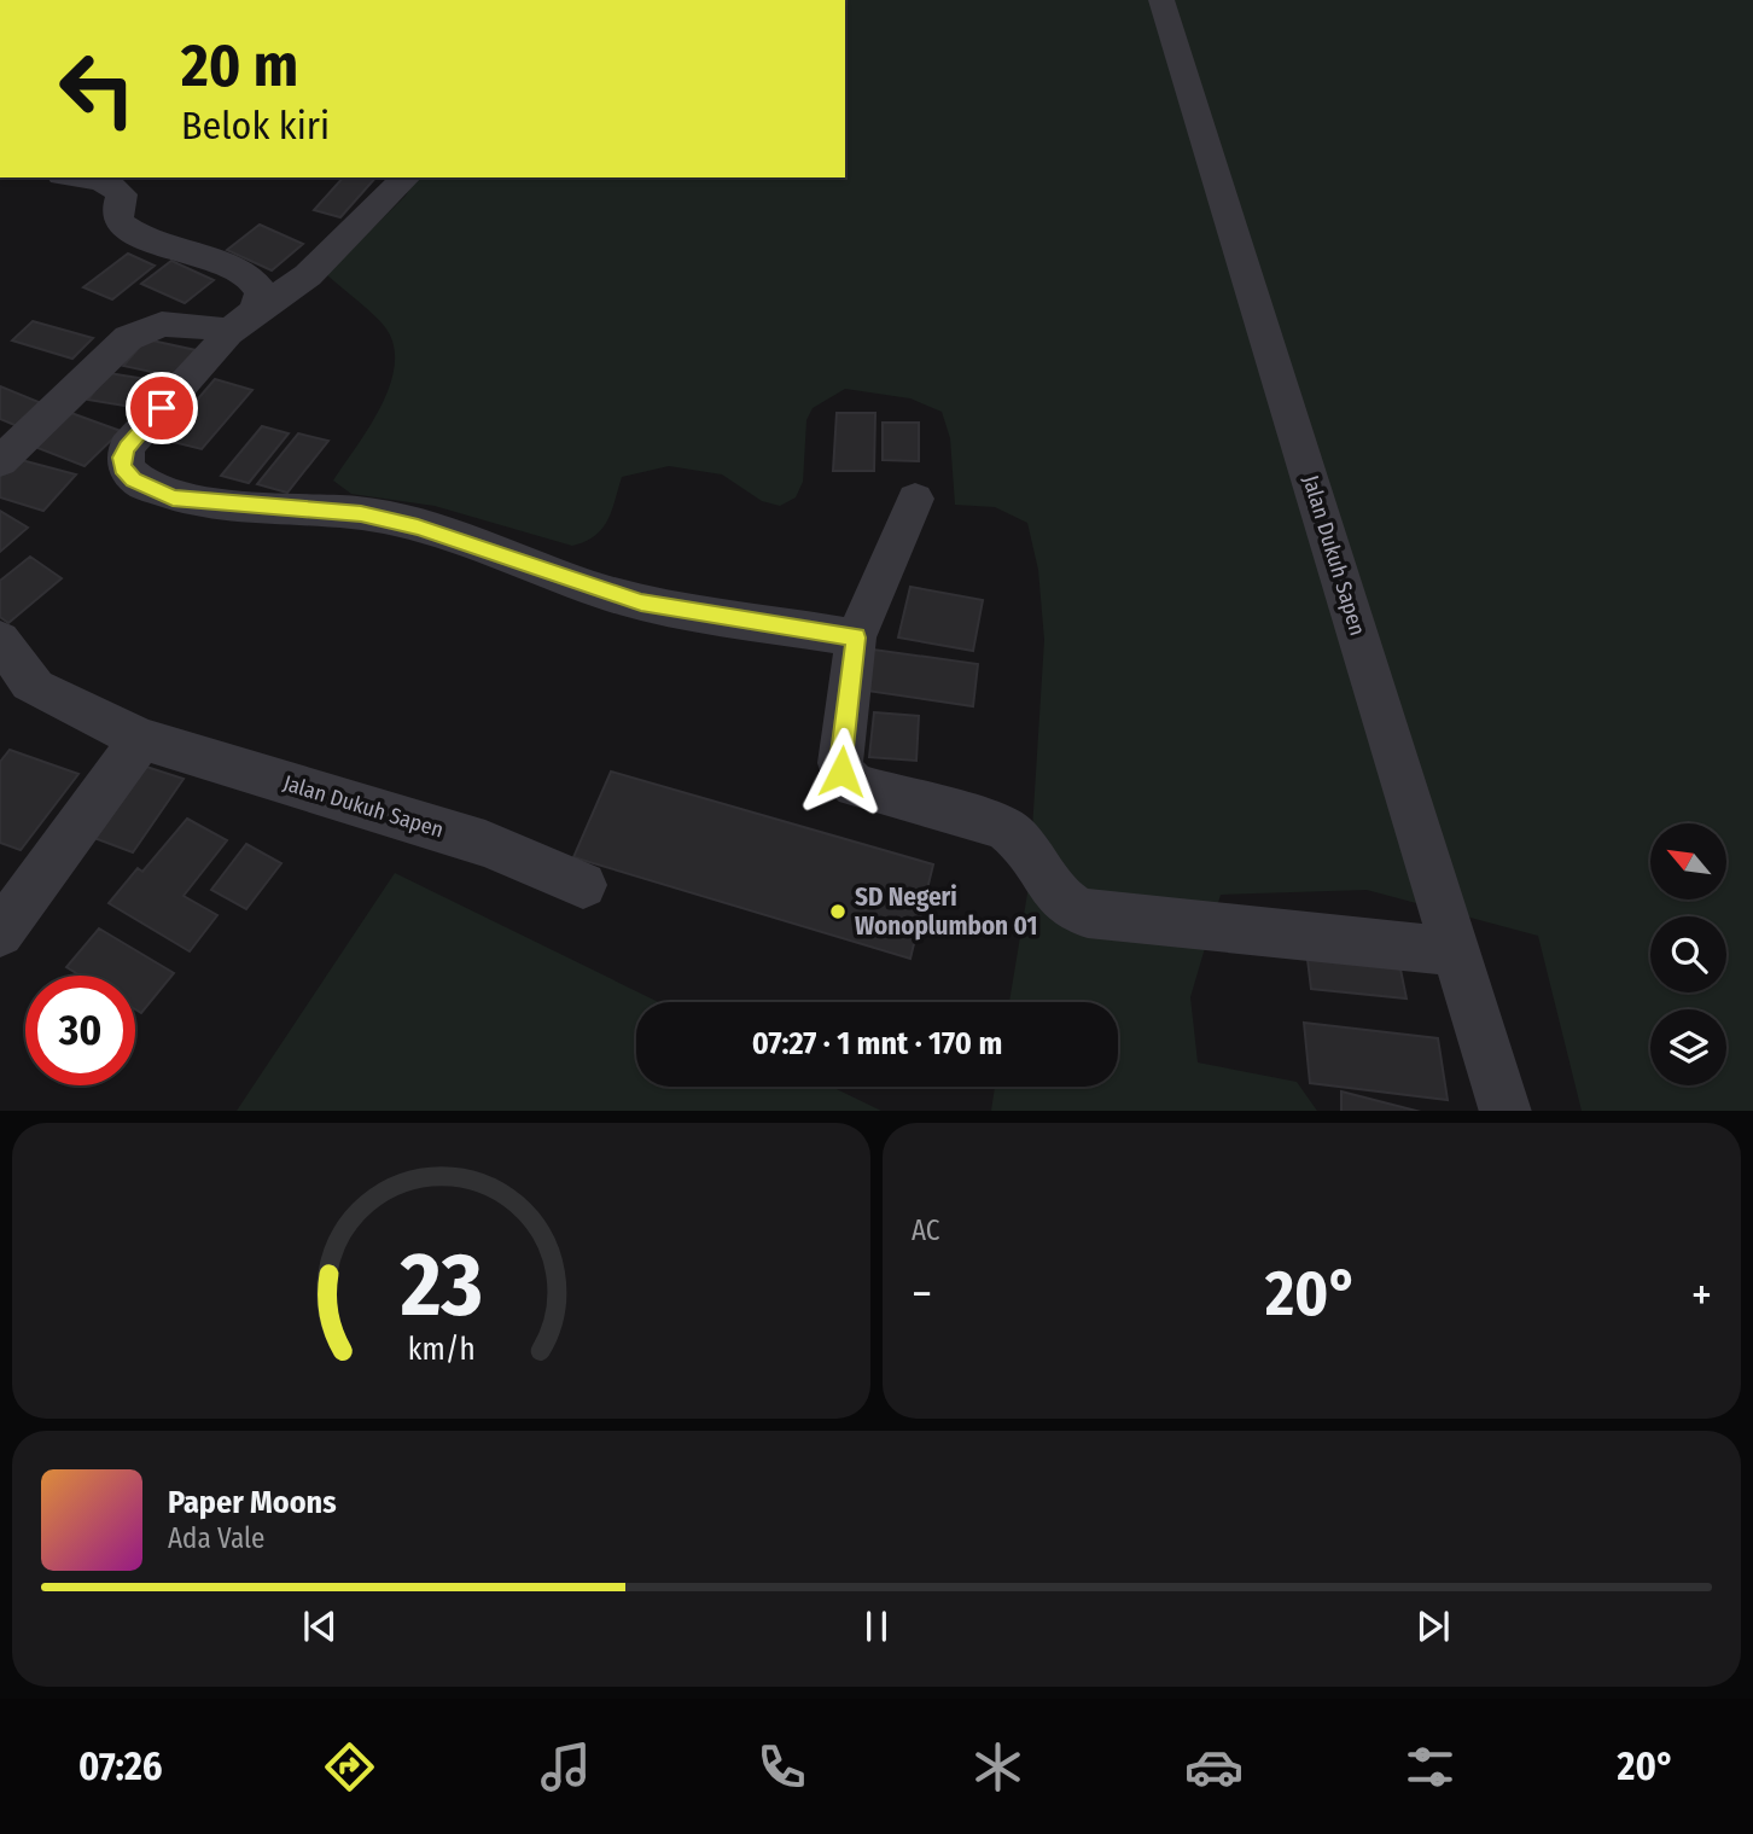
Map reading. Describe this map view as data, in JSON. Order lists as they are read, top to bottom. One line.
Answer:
{"streets":{"street":["Jalan Dukuh Sapen"]},"places":["SD Negeri Wonoplumbon 01"],"north":"top left","page":{"turn":["20 m","Belok kiri"],"limit":"30","trip":"07:27 · 1 mnt · 170 m","tile":"AC","heat":["−","20°","+"],"song":["Paper Moons","Ada Vale"],"tabs":["07:26","20°"],"gauge":["23","km/h"]}}
